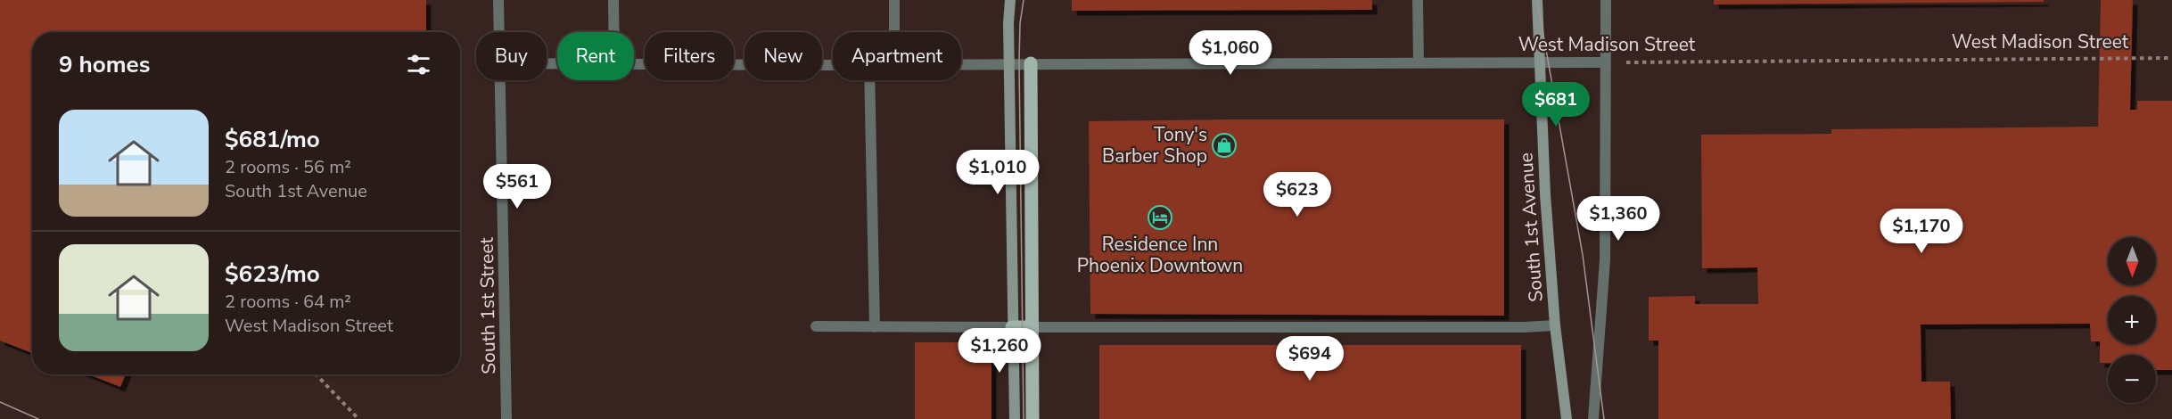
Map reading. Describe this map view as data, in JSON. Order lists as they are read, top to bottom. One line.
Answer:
{"streets":{"main road":["South 1st Avenue"],"street":["West Madison Street","South 1st Street"]},"crossings":[["West Madison Street","South 1st Avenue"]],"places":{"shop":["Tony's Barber Shop"],"hotel":["Residence Inn Phoenix Downtown"]},"north":"bottom","page":{"price":["$1,060","$681","$1,010","$561","$623","$1,360","$1,170","$1,260","$694"],"chip":["Buy","Rent","Filters","New","Apartment"],"heading":"9 homes","list":[{"name":"$681/mo","note":"2 rooms · 56 m² · South 1st Avenue"},{"name":"$623/mo","note":"2 rooms · 64 m² · West Madison Street"}],"map_buttons":["+","−"]}}
